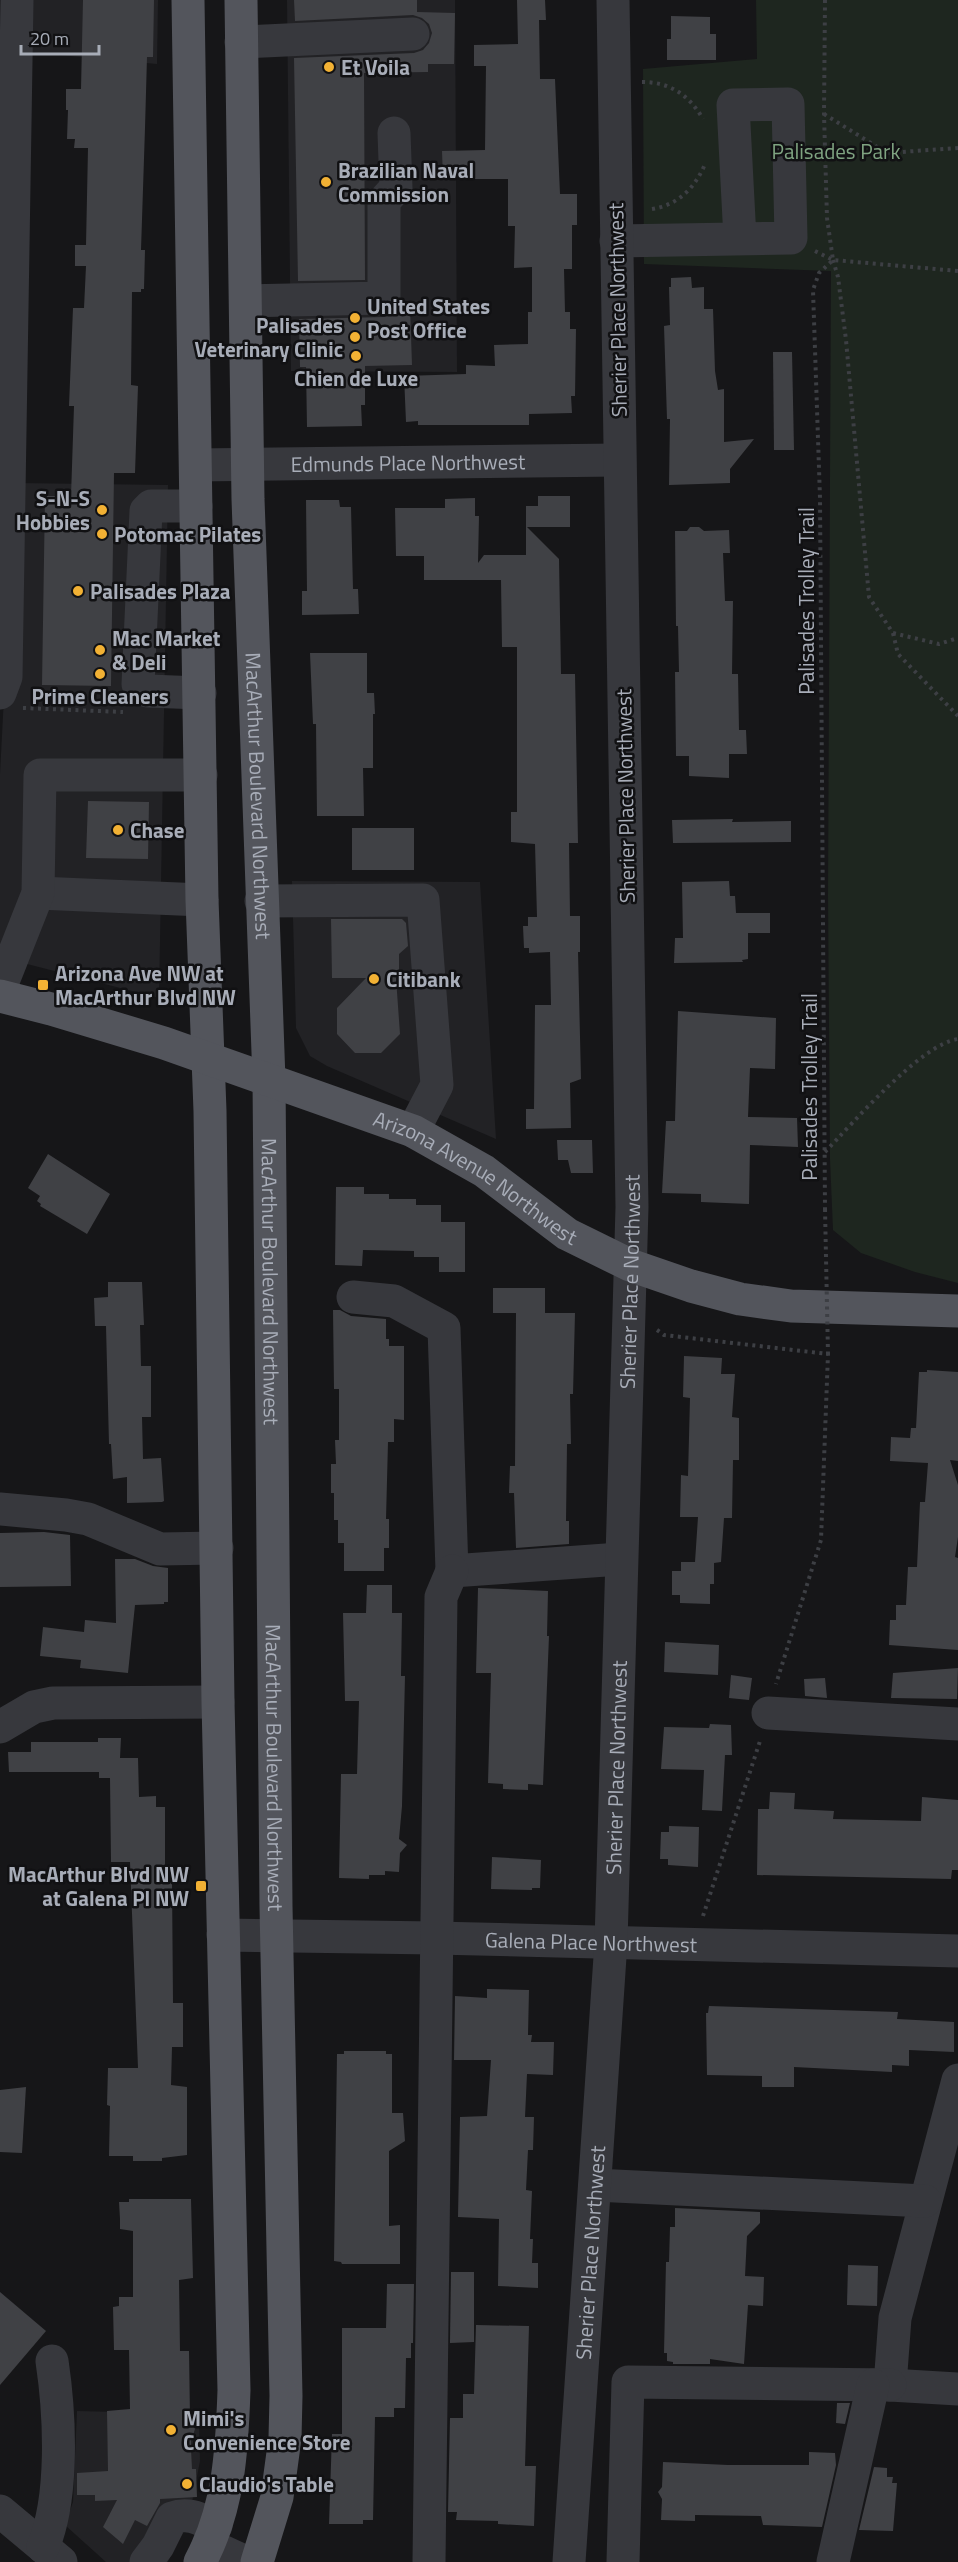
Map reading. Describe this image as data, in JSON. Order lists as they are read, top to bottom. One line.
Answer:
{"streets":{"main road":["MacArthur Boulevard Northwest","Arizona Avenue Northwest"],"street":["Sherier Place Northwest","Edmunds Place Northwest","Galena Place Northwest"],"path":["Palisades Trolley Trail"]},"crossings":[["Sherier Place Northwest","Edmunds Place Northwest"],["Sherier Place Northwest","Arizona Avenue Northwest"],["Sherier Place Northwest","Galena Place Northwest"],["Edmunds Place Northwest","MacArthur Boulevard Northwest"],["MacArthur Boulevard Northwest","Arizona Avenue Northwest"],["MacArthur Boulevard Northwest","Galena Place Northwest"]],"parks":["Palisades Park"],"places":{"other":["Et Voila","Brazilian Naval Commission","United States Post Office","Palisades Veterinary Clinic","Chien de Luxe","S-N-S Hobbies","Potomac Pilates","Palisades Plaza","Mac Market & Deli","Prime Cleaners","Chase","Citibank","Mimi's Convenience Store","Claudio's Table"],"transit":["Arizona Ave NW at MacArthur Blvd NW","MacArthur Blvd NW at Galena Pl NW"]},"scale_bar":"20 m"}
